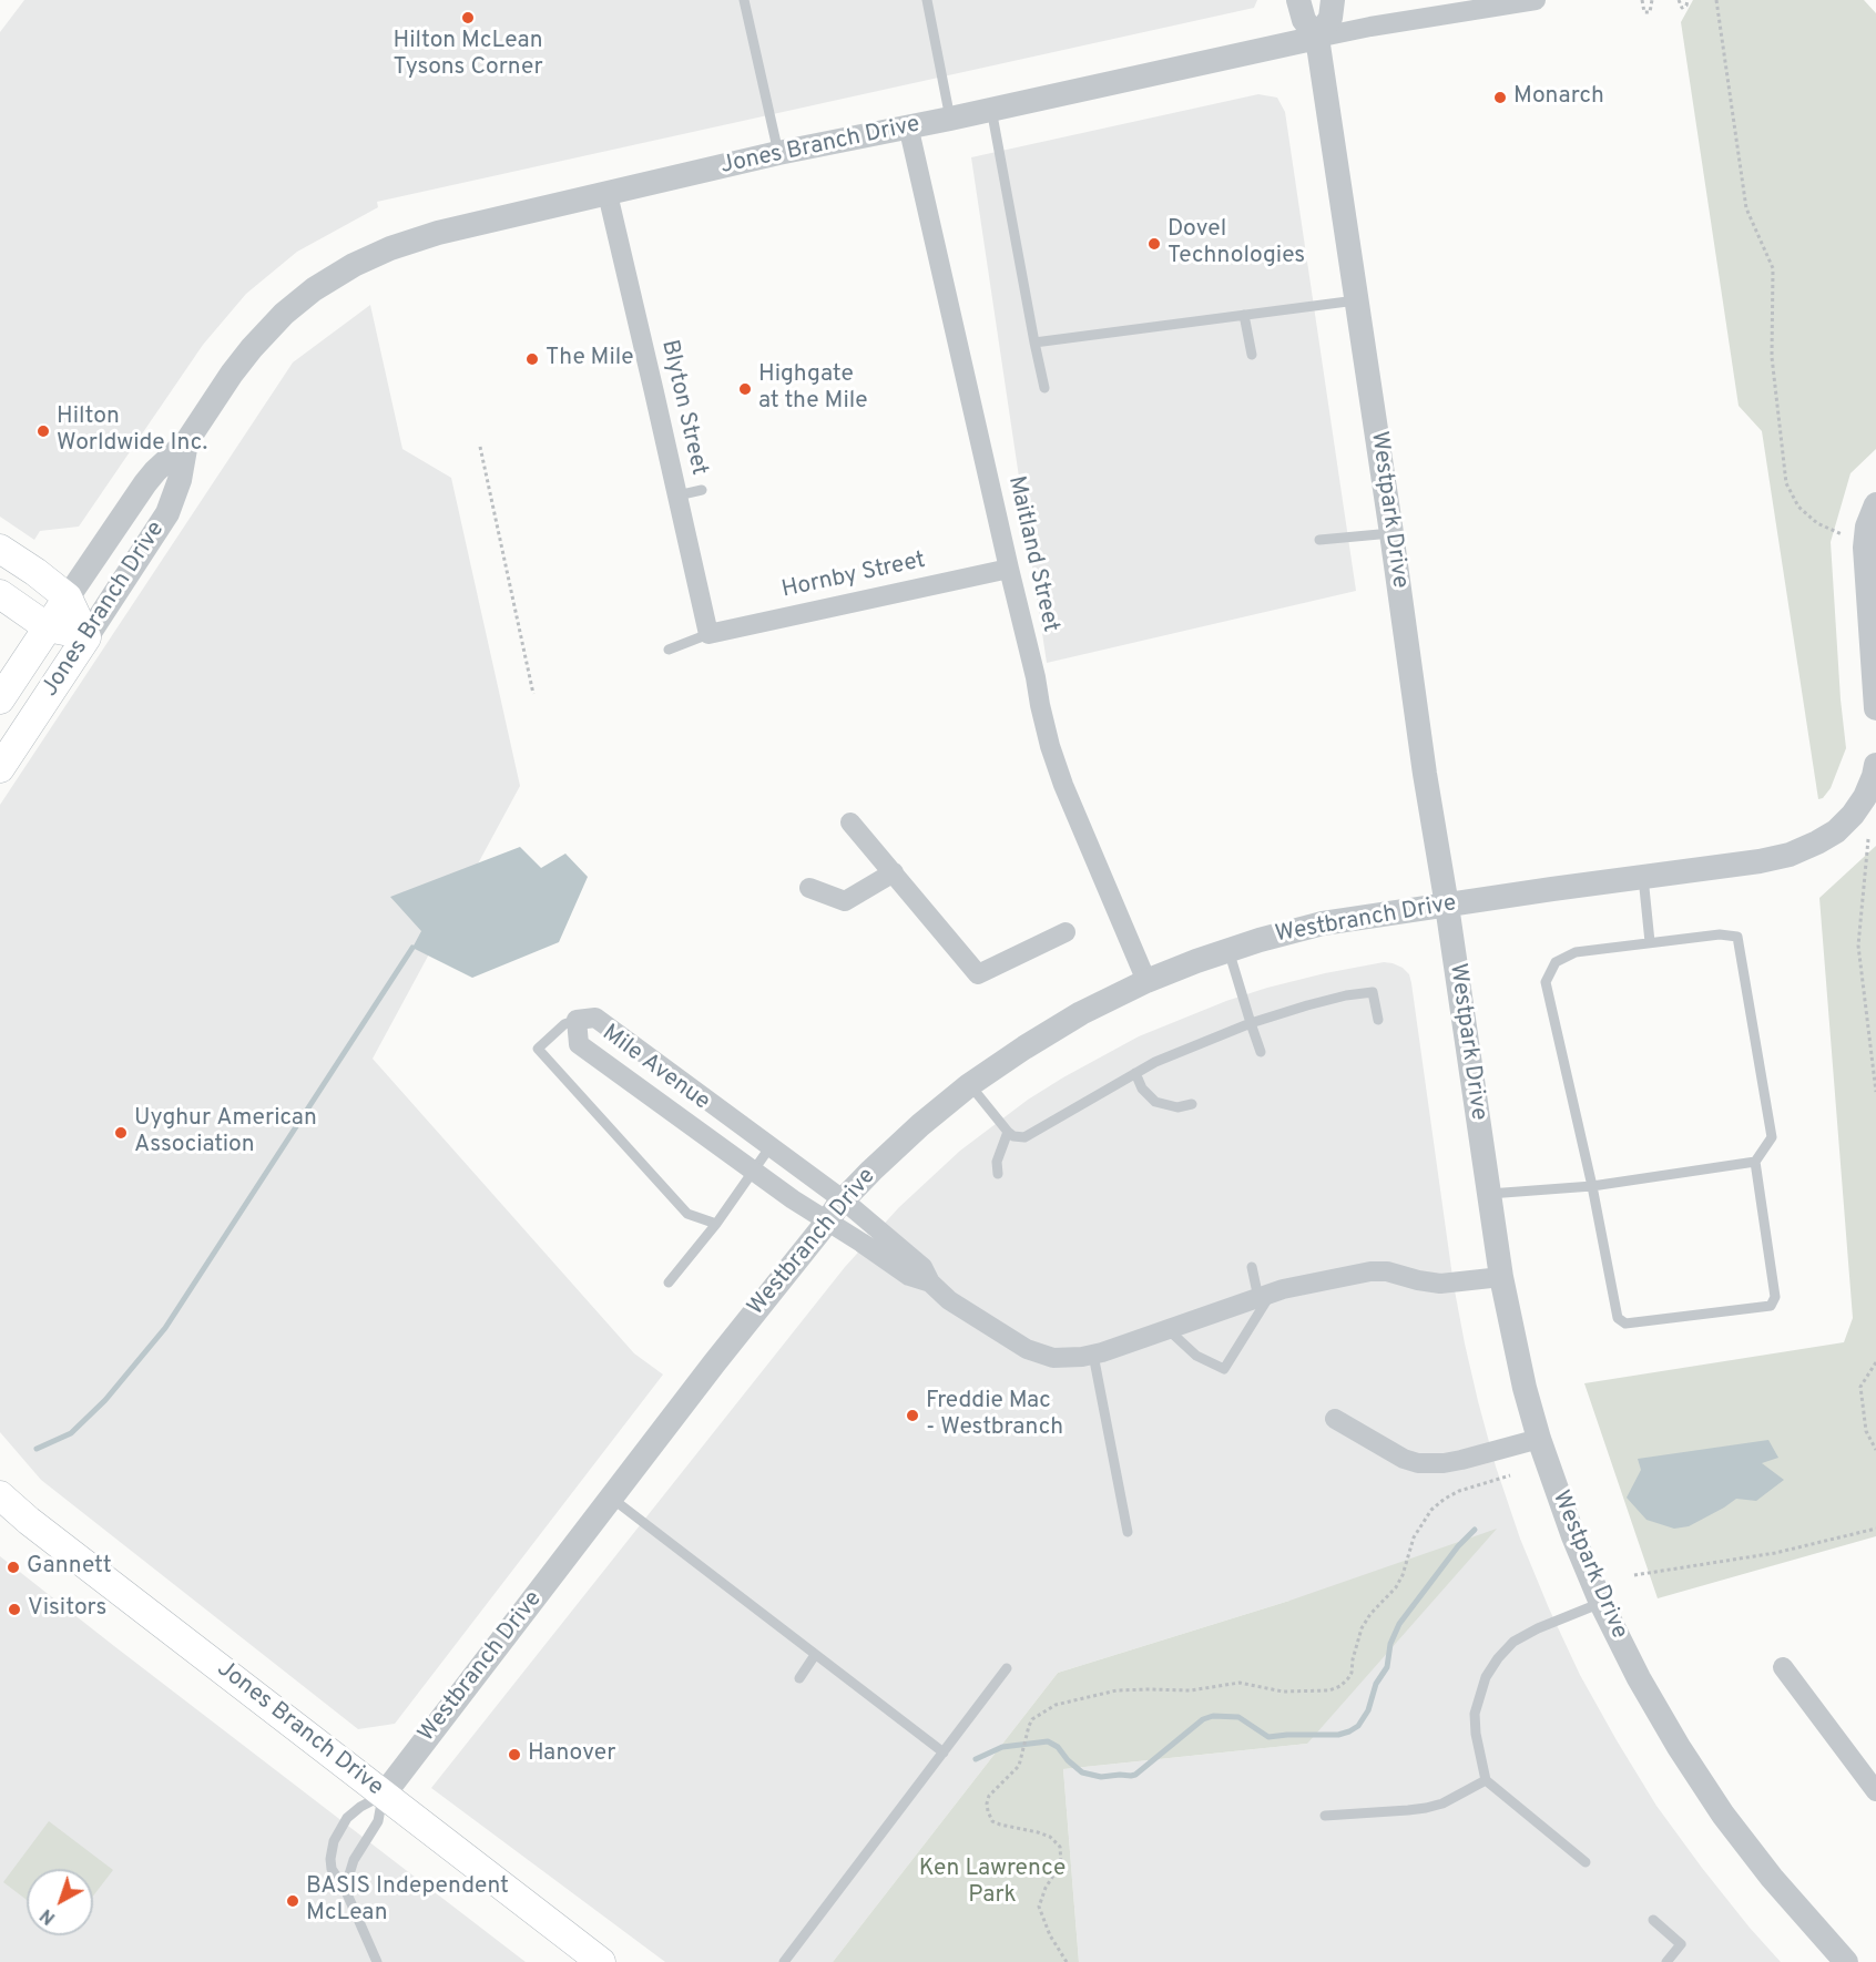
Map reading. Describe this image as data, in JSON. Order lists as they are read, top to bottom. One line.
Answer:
{"streets":{"main road":["Jones Branch Drive"],"street":["Blyton Street","Westpark Drive","Maitland Street","Hornby Street","Westbranch Drive","Mile Avenue"]},"crossings":[["Jones Branch Drive","Blyton Street"],["Jones Branch Drive","Westpark Drive"],["Jones Branch Drive","Maitland Street"],["Jones Branch Drive","Westbranch Drive"],["Blyton Street","Hornby Street"],["Westpark Drive","Westbranch Drive"],["Maitland Street","Hornby Street"],["Maitland Street","Westbranch Drive"],["Westbranch Drive","Mile Avenue"]],"parks":["Ken Lawrence Park"],"places":["Hilton McLean Tysons Corner","Monarch","Dovel Technologies","The Mile","Highgate at the Mile","Hilton Worldwide Inc.","Uyghur American Association","Freddie Mac - Westbranch","Gannett","Visitors","Hanover","BASIS Independent McLean"],"north":"bottom left"}
